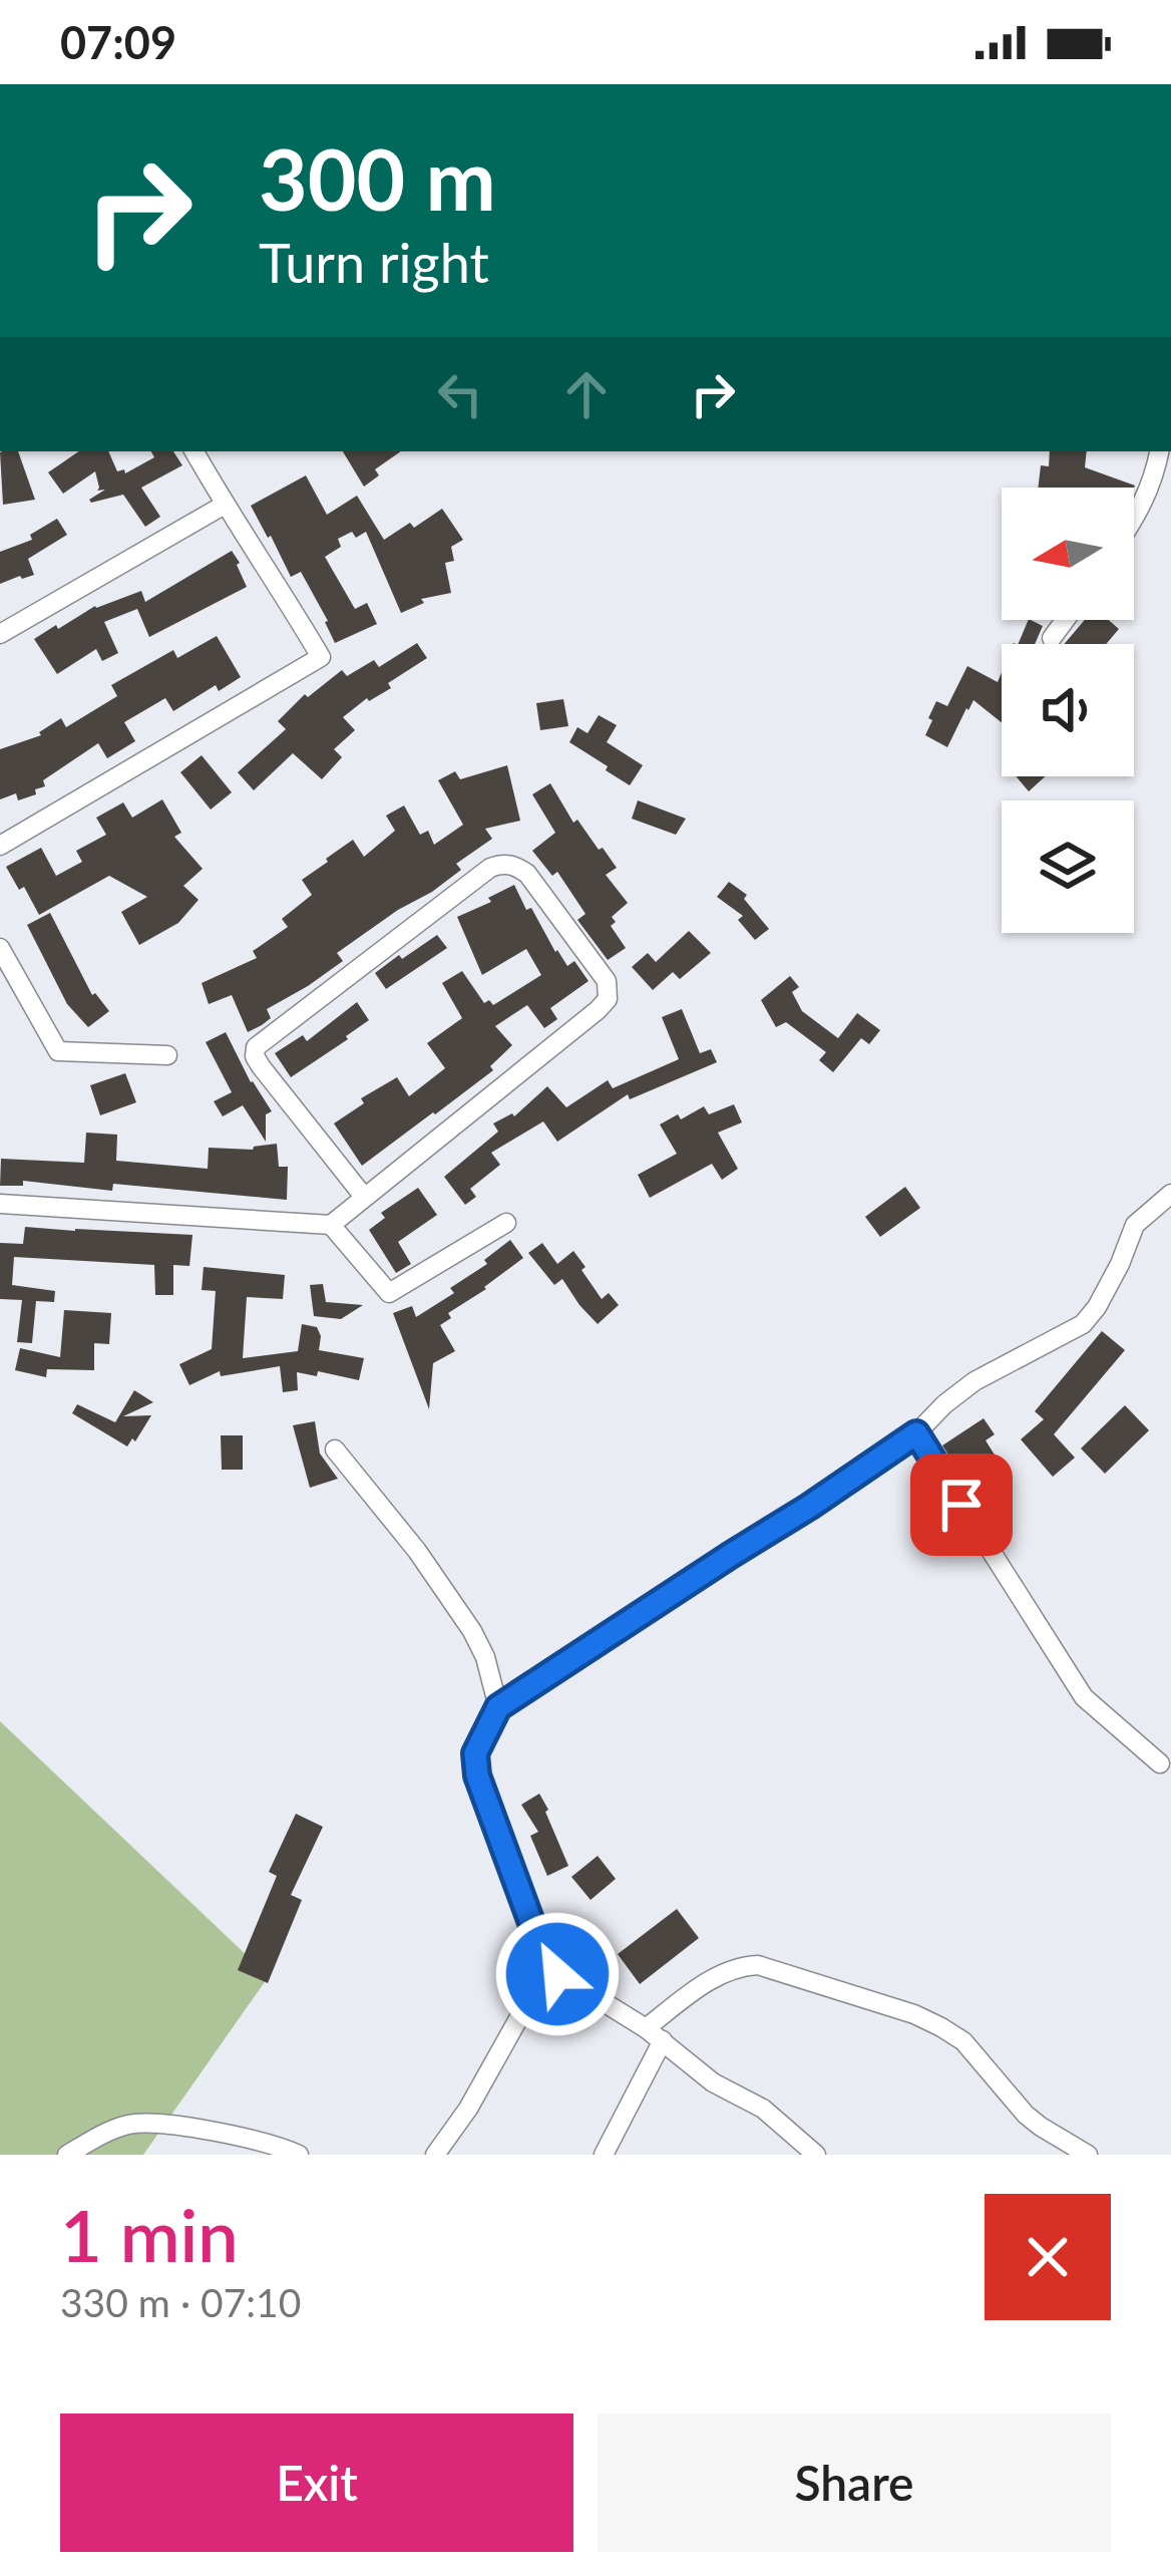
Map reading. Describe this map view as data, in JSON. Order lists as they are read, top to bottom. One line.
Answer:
{"north":"left","page":{"status":"07:09","turn":["300 m","Turn right"],"heading":["1 min","330 m · 07:10"],"buttons":["Exit","Share"]}}
